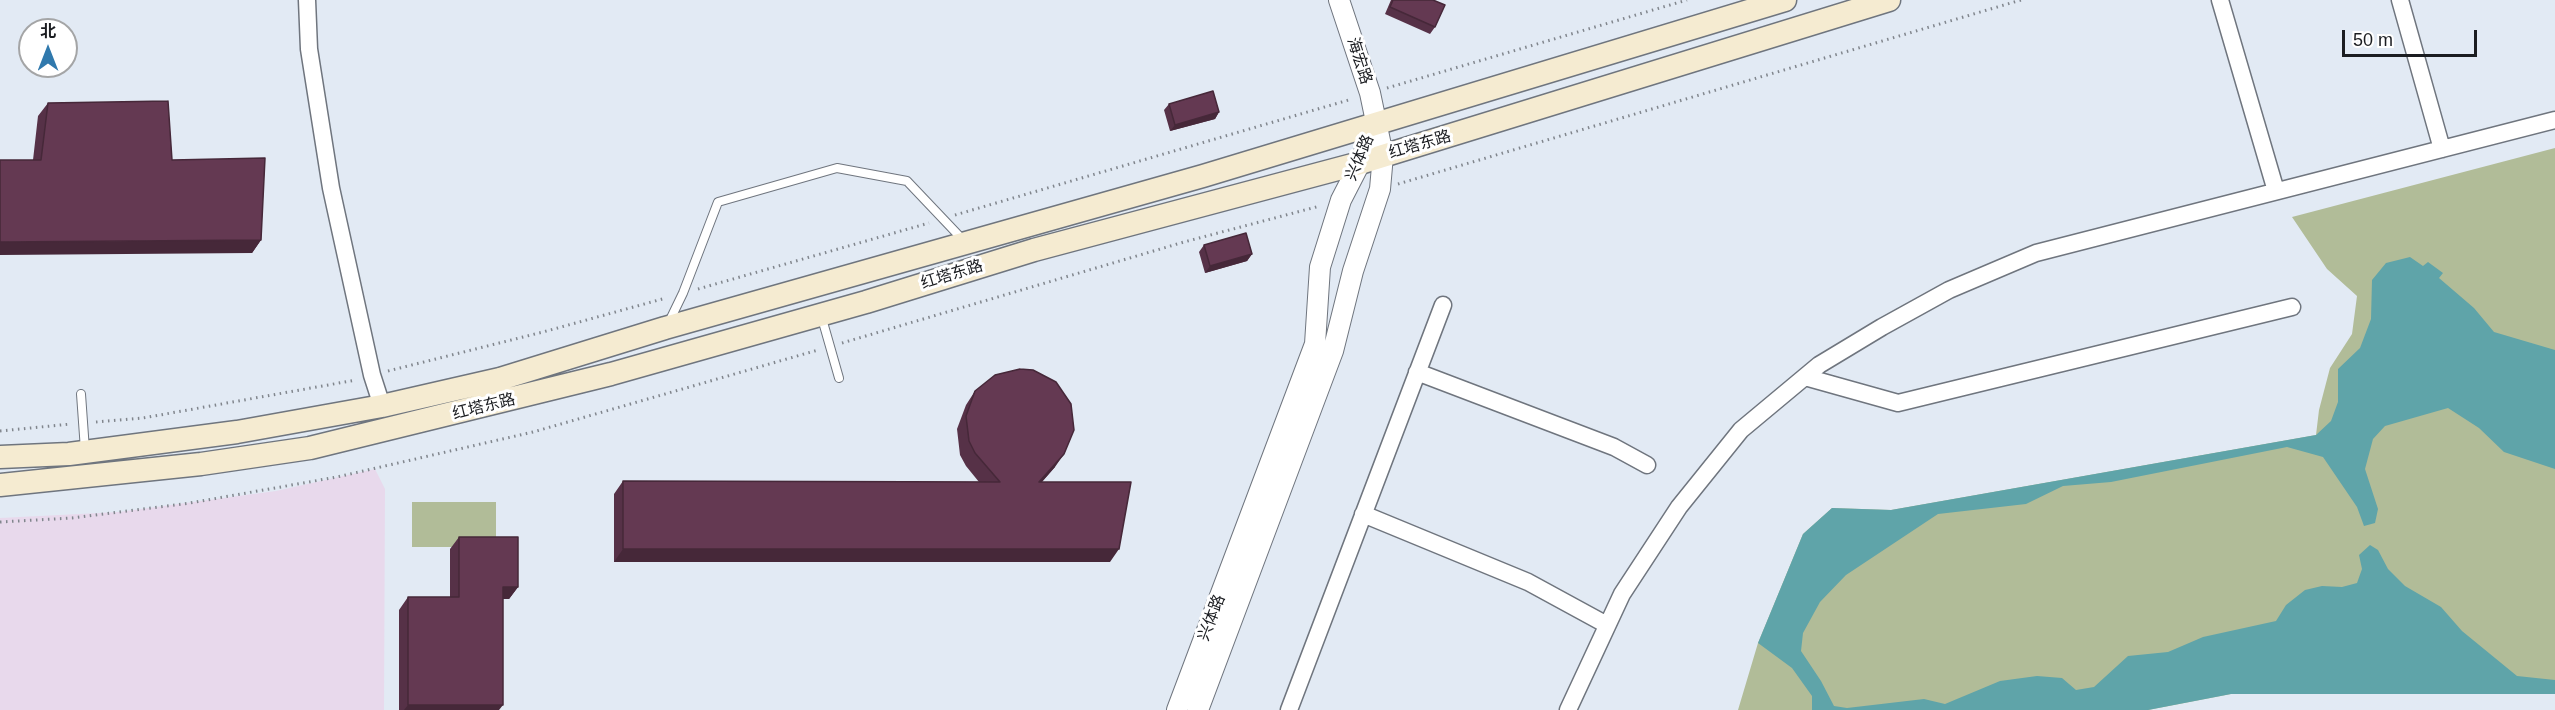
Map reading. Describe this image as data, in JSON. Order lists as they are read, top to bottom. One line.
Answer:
{"streets":{"main road":["红塔东路"],"street":["海宏路","兴体路"]},"crossings":[["海宏路","红塔东路"],["海宏路","兴体路"],["红塔东路","兴体路"]],"scale_bar":"50 m","north":"top"}
